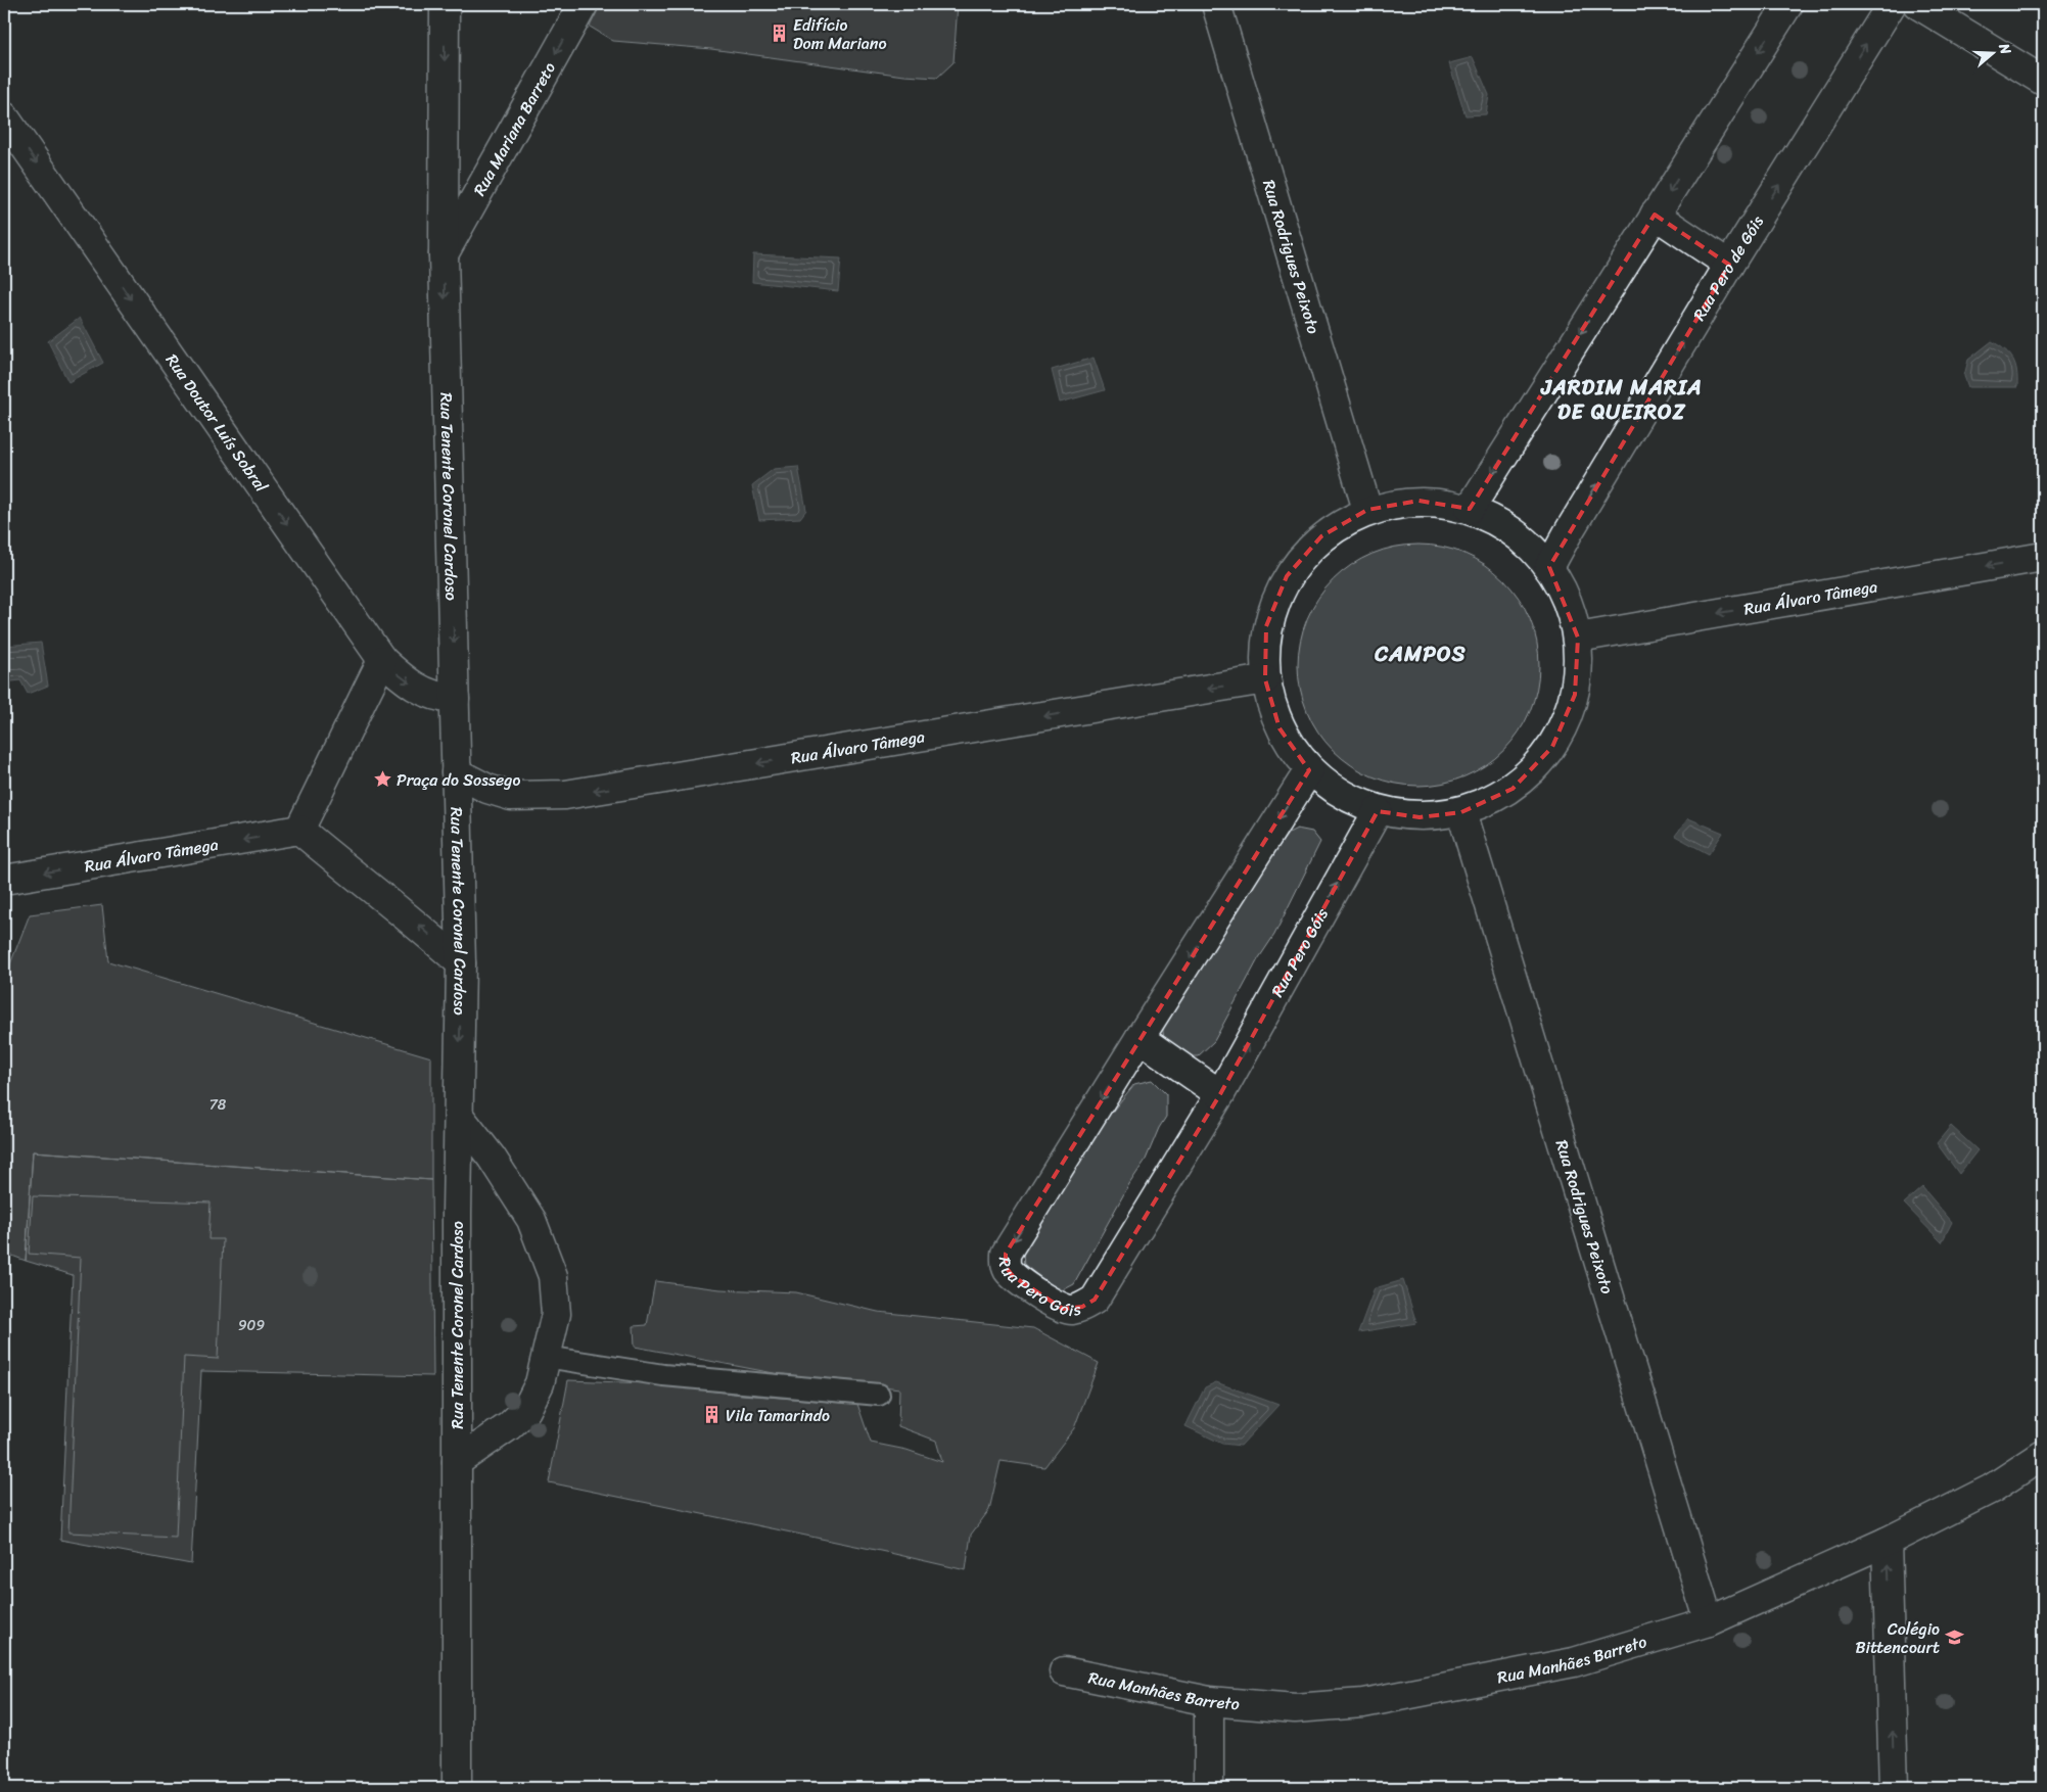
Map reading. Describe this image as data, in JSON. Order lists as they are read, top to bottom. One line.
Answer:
{"streets":{"street":["Rua Mariana Barreto","Rua Rodrigues Peixoto","Rua Pero de Góis","Rua Doutor Luís Sobral","Rua Tenente Coronel Cardoso","Rua Álvaro Tâmega","Rua Pero Góis","Rua Manhães Barreto"]},"crossings":[["Rua Mariana Barreto","Rua Tenente Coronel Cardoso"],["Rua Rodrigues Peixoto","Rua Manhães Barreto"],["Rua Doutor Luís Sobral","Rua Tenente Coronel Cardoso"],["Rua Tenente Coronel Cardoso","Rua Álvaro Tâmega"]],"one_way":["Rua Mariana Barreto","Rua Doutor Luís Sobral","Rua Tenente Coronel Cardoso","Rua Álvaro Tâmega"],"districts":["JARDIM MARIA DE QUEIROZ","CAMPOS"],"places":{"building":["Edifício Dom Mariano","Vila Tamarindo"],"place":["Praça do Sossego"],"school or university":["Colégio Bittencourt"]},"house_numbers":["78","909"],"north":"right"}
